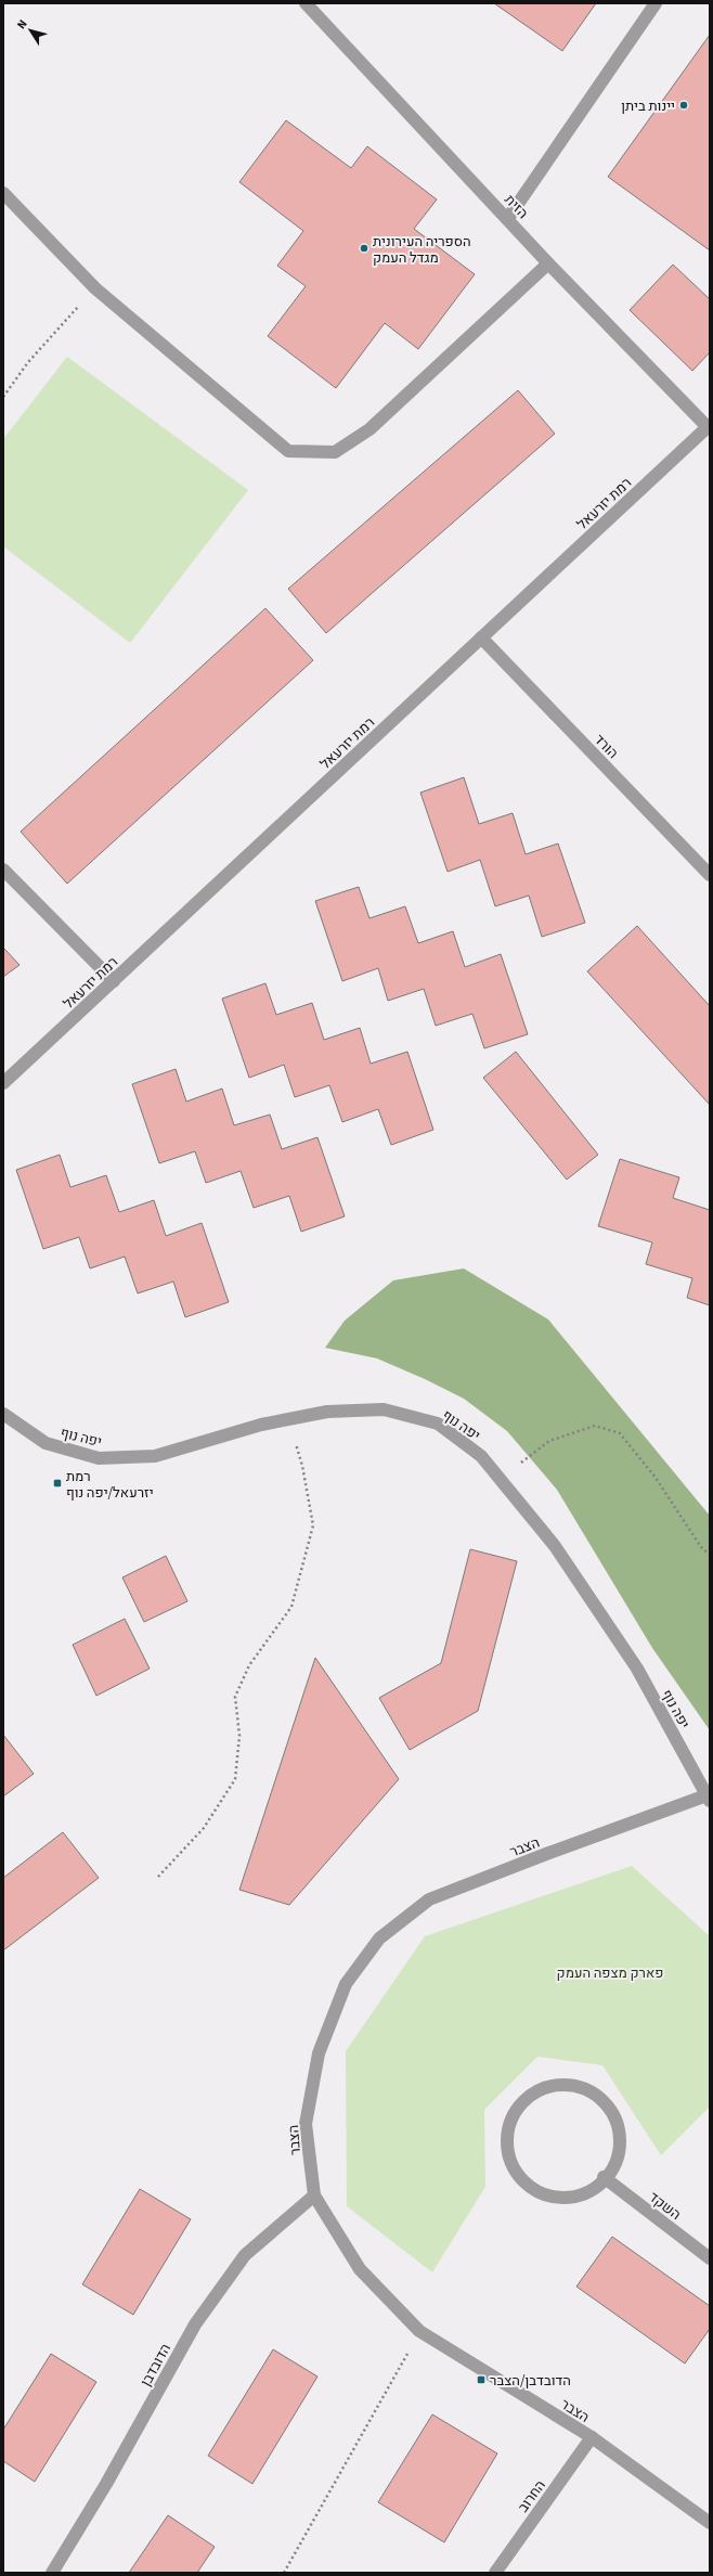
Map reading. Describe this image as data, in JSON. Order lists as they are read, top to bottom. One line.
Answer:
{"streets":{"street":["הזית","רמת יזרעאל","הורד","יפה נוף","הצבר","השקד","הדובדבן","החרוב"]},"crossings":[["הזית","רמת יזרעאל"],["רמת יזרעאל","הורד"],["יפה נוף","הצבר"],["הצבר","הדובדבן"],["הצבר","החרוב"]],"parks":["פארק מצפה העמק"],"places":{"other":["יינות ביתן","הספריה העירונית מגדל העמק"],"transit":["רמת יזרעאל/יפה נוף","הדובדבן/הצבר"]},"north":"top left"}
